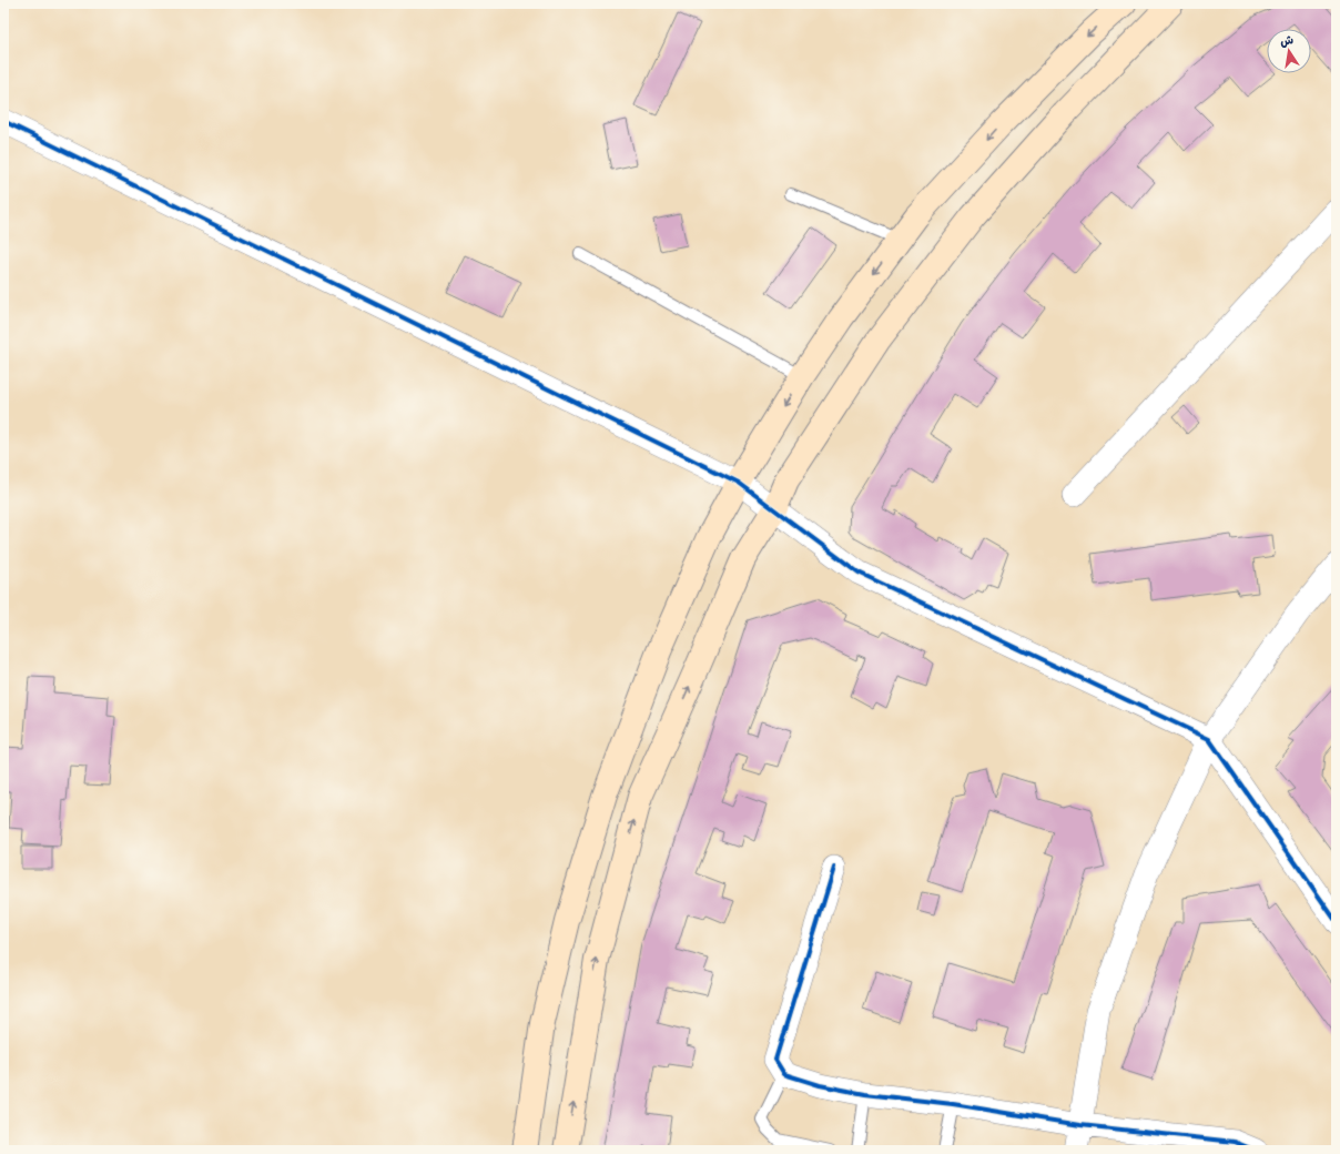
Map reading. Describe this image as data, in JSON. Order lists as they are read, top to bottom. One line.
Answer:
{"north":"top"}
